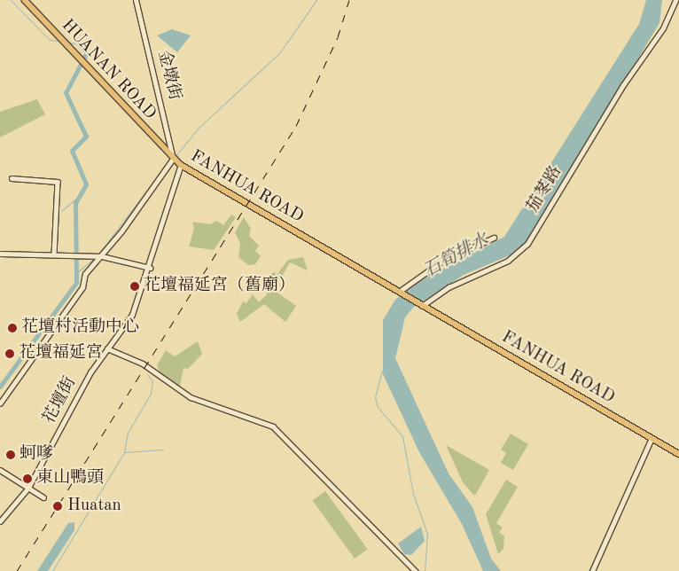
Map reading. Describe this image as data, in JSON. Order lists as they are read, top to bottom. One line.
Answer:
{"streets":{"main road":["HUANAN ROAD","FANHUA ROAD"],"street":["金墩街","茄苳路","花壇街"]},"crossings":[["HUANAN ROAD","金墩街"],["HUANAN ROAD","FANHUA ROAD"],["金墩街","FANHUA ROAD"],["FANHUA ROAD","茄苳路"],["FANHUA ROAD","花壇街"]],"water":["石筍排水"],"places":["花壇福延宮（舊廟）","花壇村活動中心","花壇福延宮","蚵嗲","東山鴨頭","Huatan"]}
